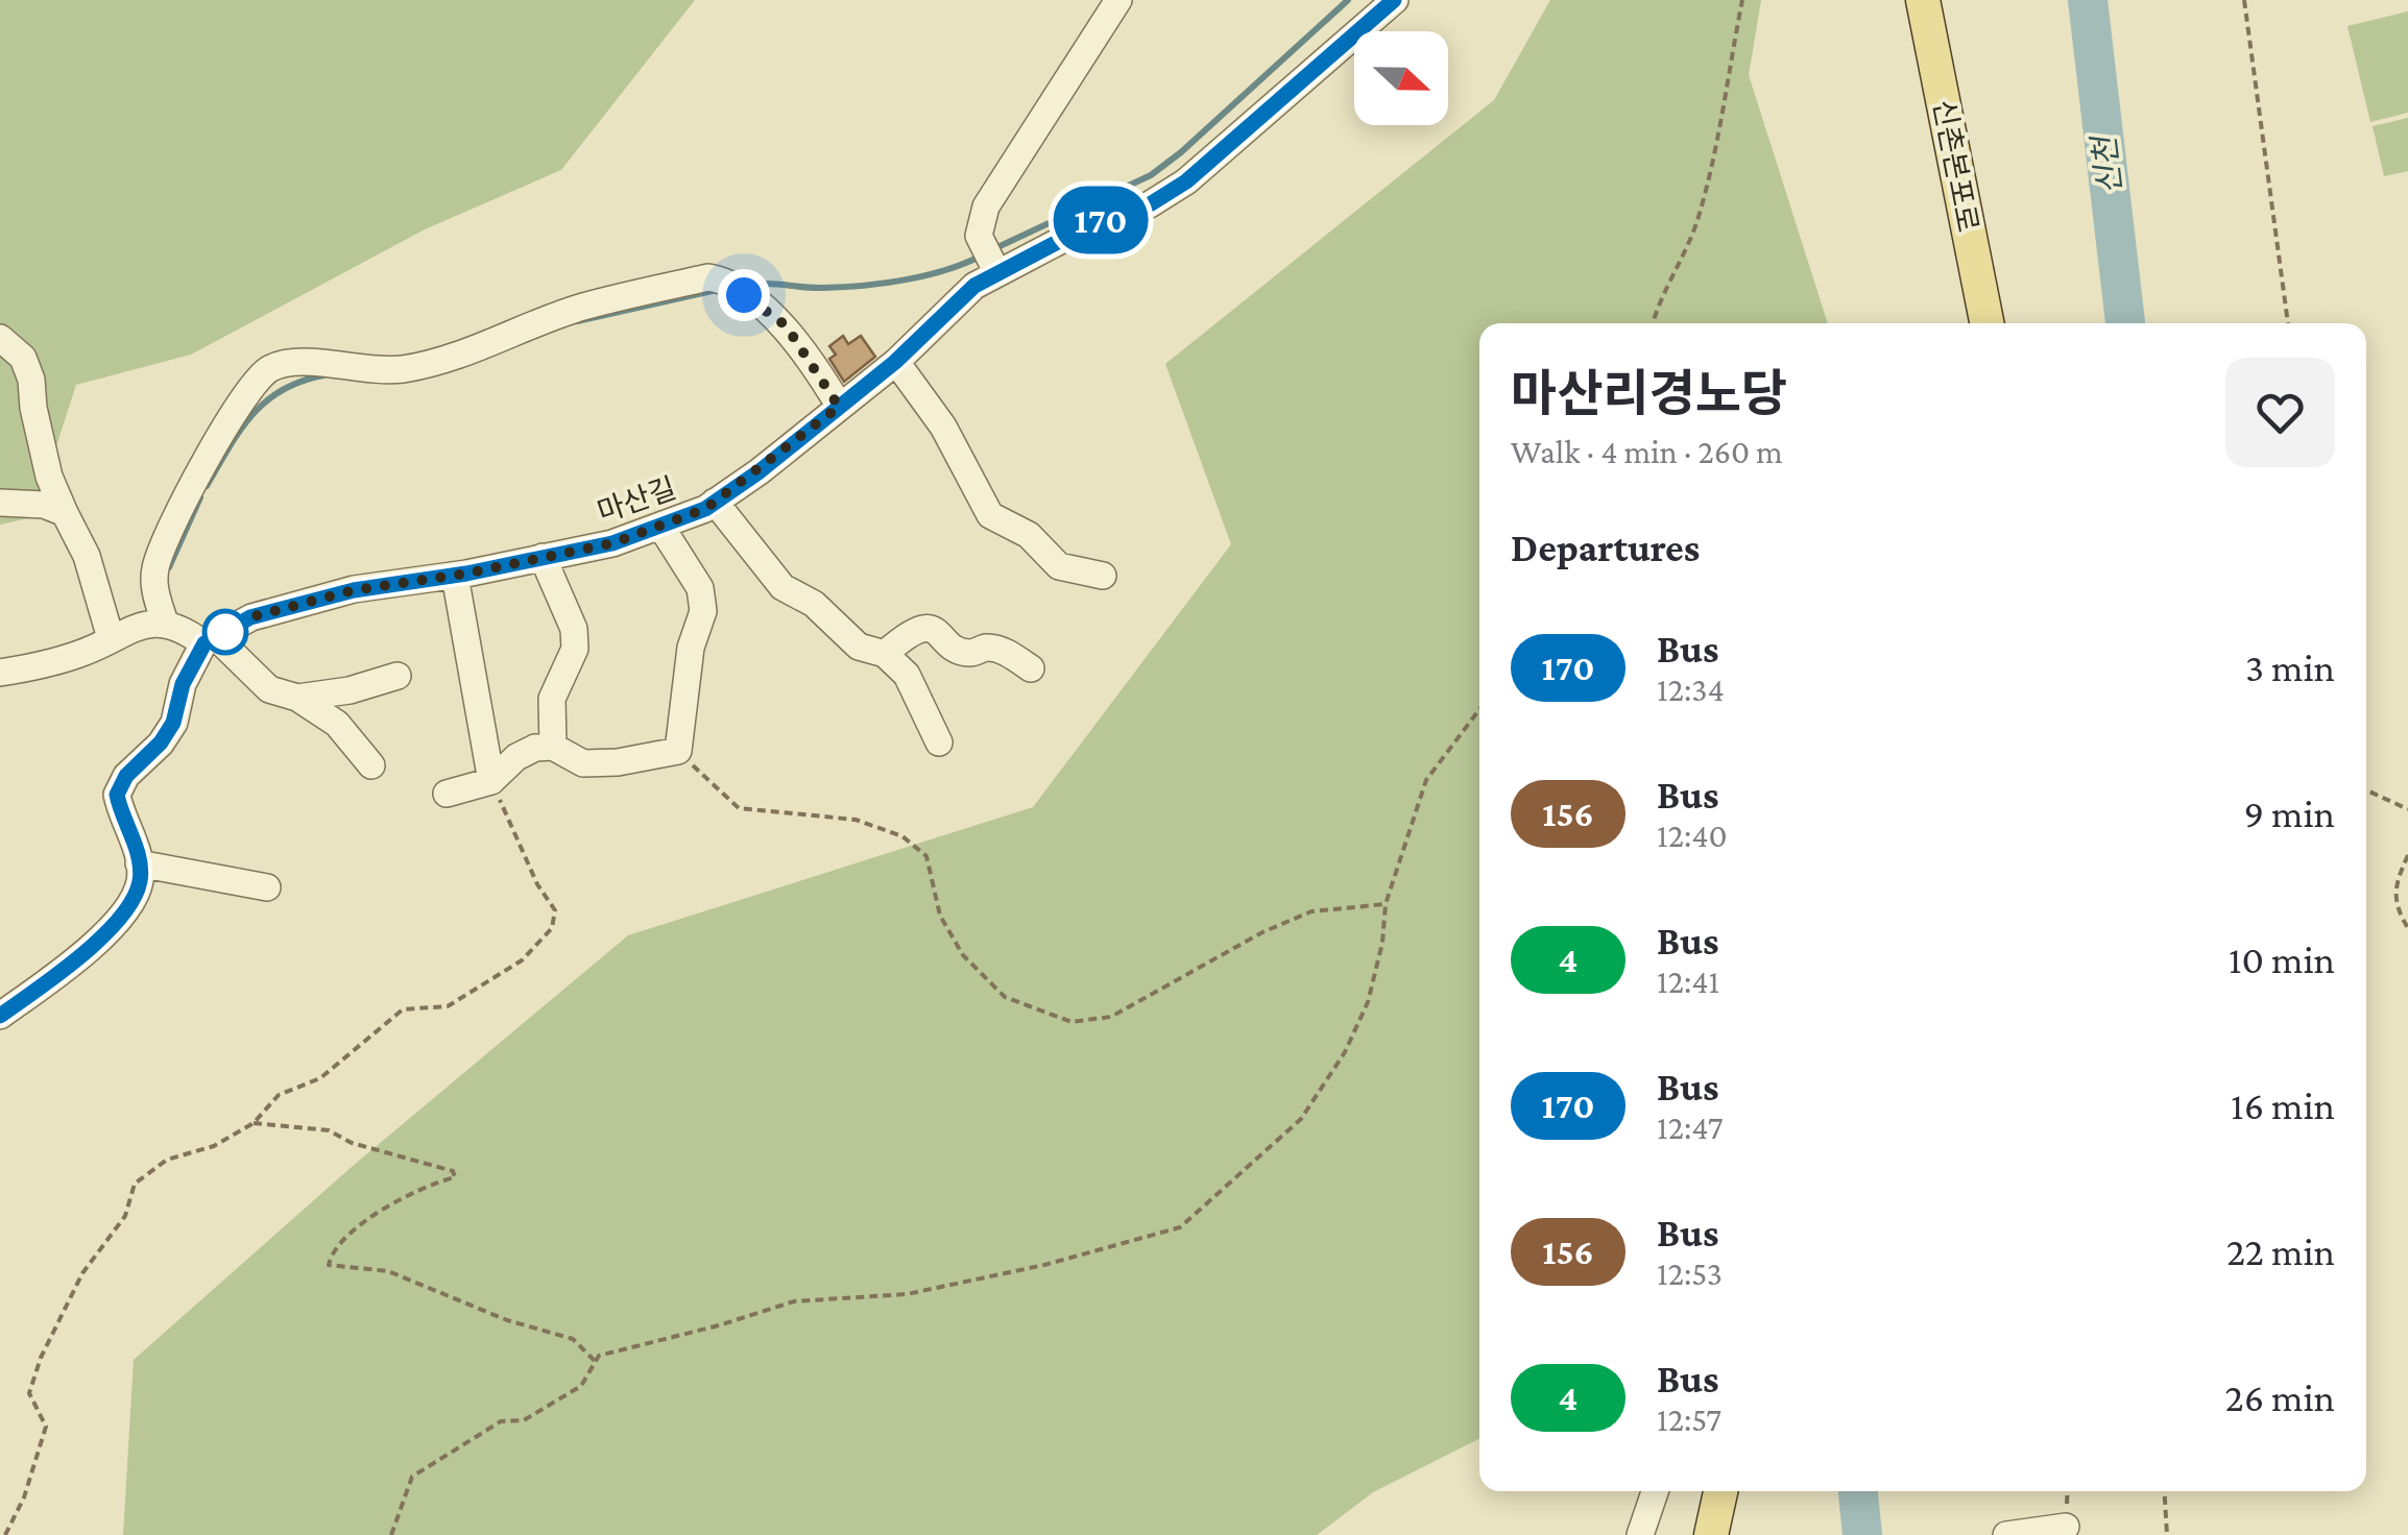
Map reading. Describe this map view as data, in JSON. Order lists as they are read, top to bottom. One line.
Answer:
{"streets":{"main road":["신촌본포로"],"street":["마산길"]},"water":["신천"],"lines":["bus line 170"],"north":"right","page":{"on_map":"170","heading":[["마산리경노당","Walk · 4 min · 260 m"],"Departures"],"list":[{"mark":"170","name":"Bus","note":"12:34","value":"3 min"},{"mark":"156","name":"Bus","note":"12:40","value":"9 min"},{"mark":"4","name":"Bus","note":"12:41","value":"10 min"},{"mark":"170","name":"Bus","note":"12:47","value":"16 min"},{"mark":"156","name":"Bus","note":"12:53","value":"22 min"},{"mark":"4","name":"Bus","note":"12:57","value":"26 min"}]}}
